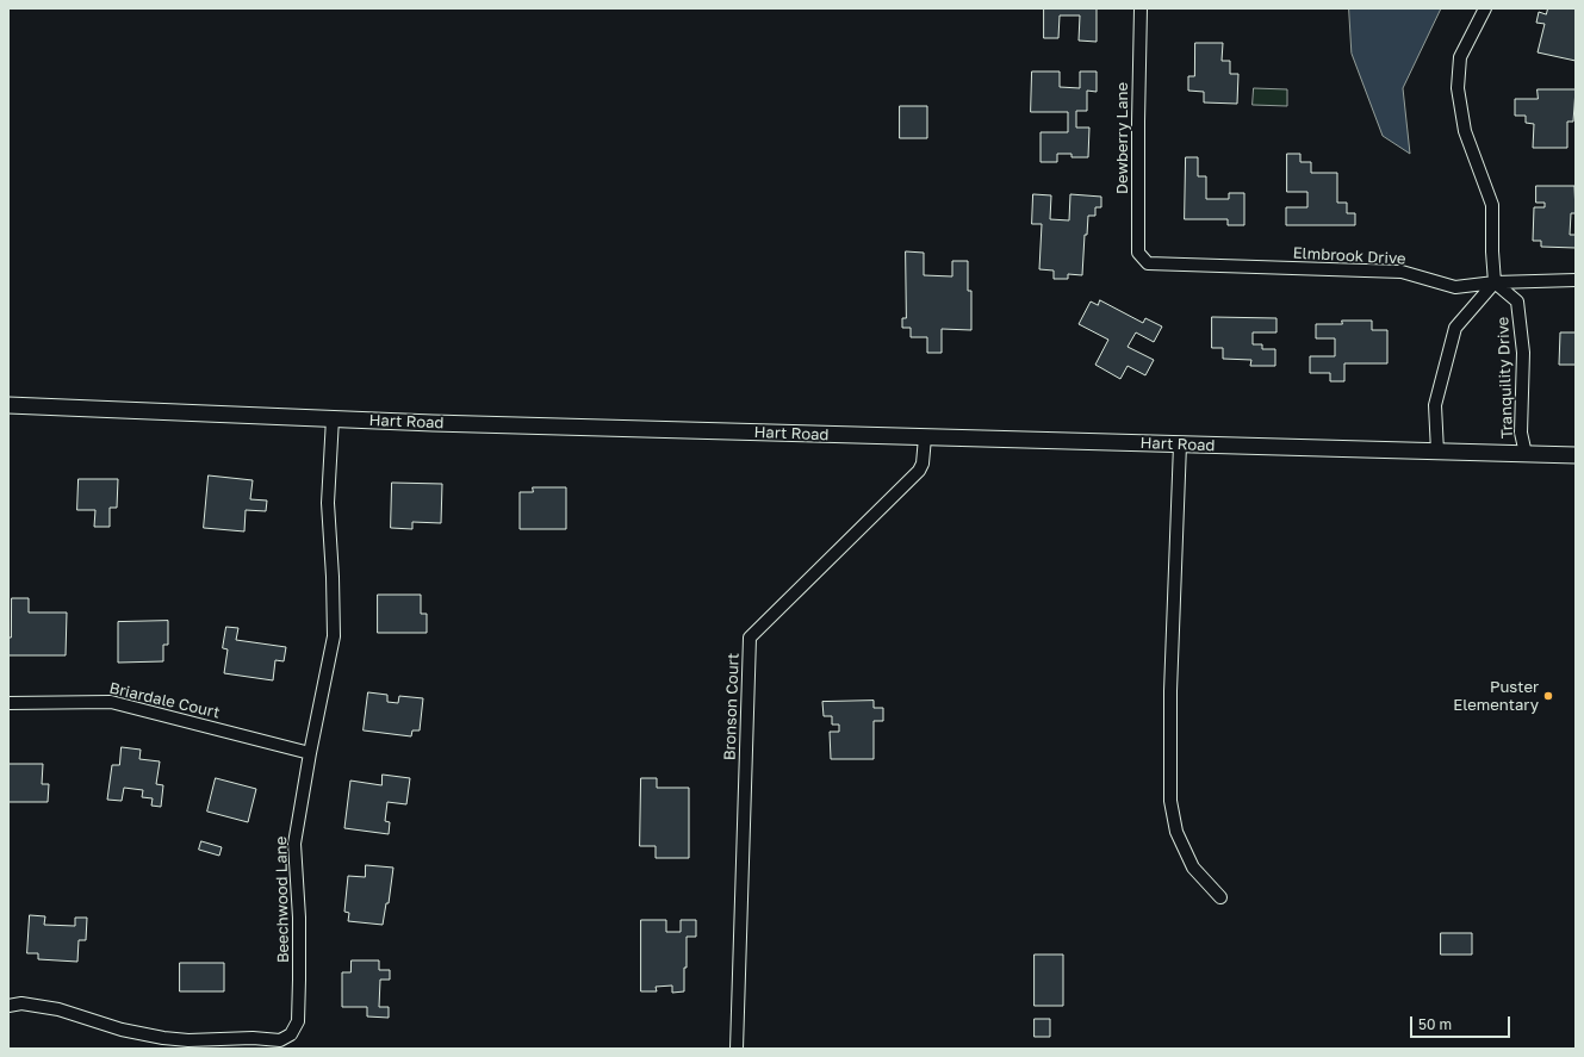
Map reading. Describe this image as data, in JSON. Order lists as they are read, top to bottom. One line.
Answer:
{"streets":{"street":["Dewberry Lane","Elmbrook Drive","Tranquility Drive","Hart Road","Briardale Court","Bronson Court","Beechwood Lane"]},"crossings":[["Dewberry Lane","Elmbrook Drive"],["Elmbrook Drive","Tranquility Drive"],["Tranquility Drive","Hart Road"],["Hart Road","Bronson Court"],["Hart Road","Beechwood Lane"],["Briardale Court","Beechwood Lane"]],"places":["Puster Elementary"],"scale_bar":"50 m"}
